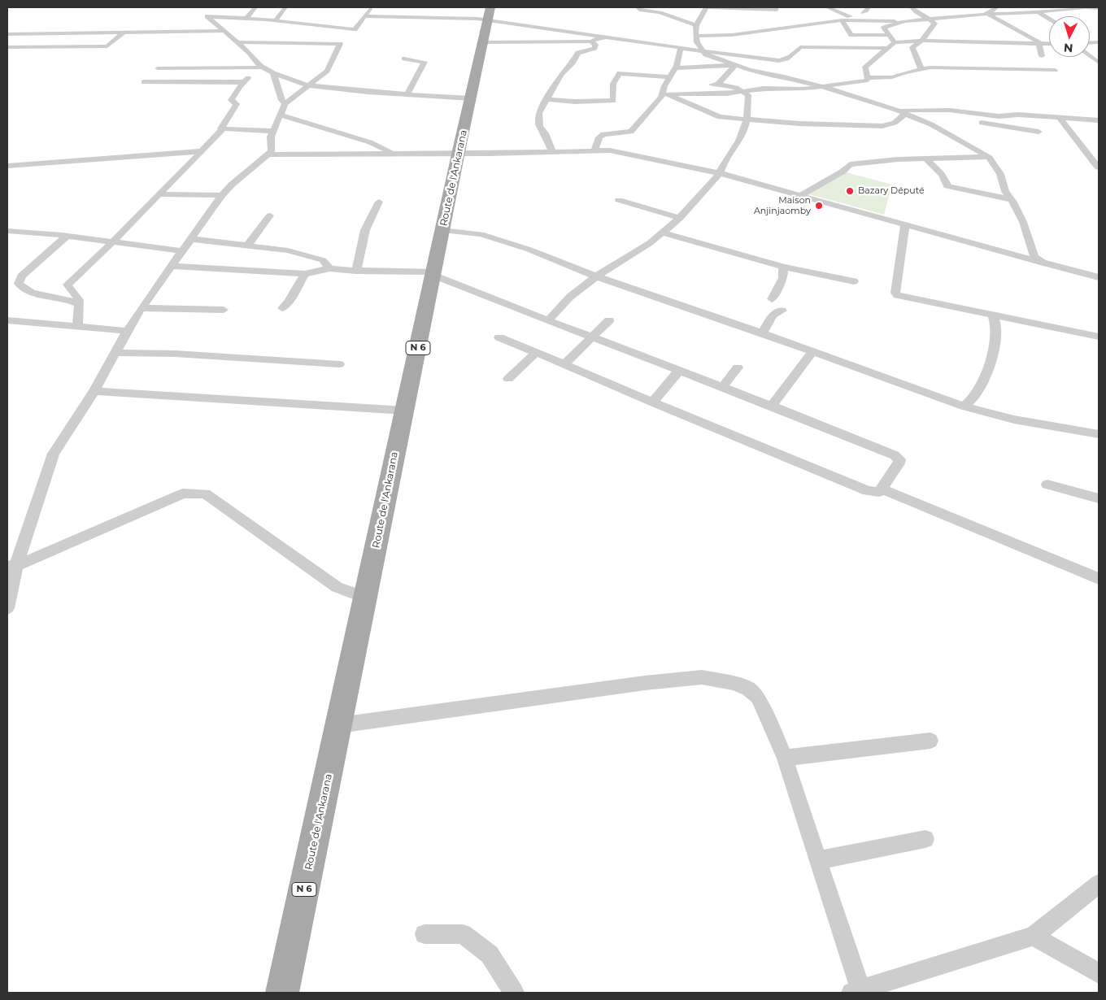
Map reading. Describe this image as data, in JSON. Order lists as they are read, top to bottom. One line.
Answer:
{"streets":{"main road":["Route de l'Ankarana","N 6"]},"places":["Bazary Député","Maison Anjinjaomby"],"north":"bottom"}
